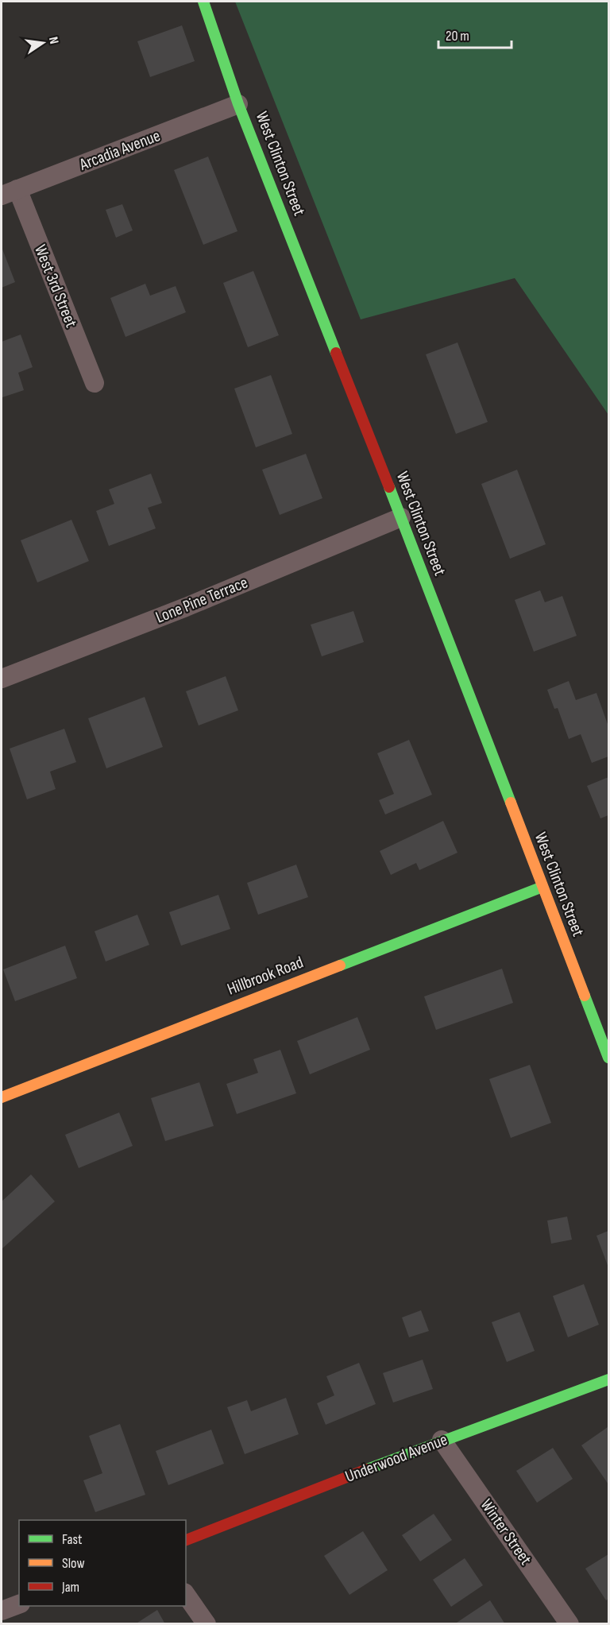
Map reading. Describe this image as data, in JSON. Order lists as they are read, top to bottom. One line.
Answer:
{"streets":{"street":["Arcadia Avenue","West Clinton Street","West 3rd Street","Lone Pine Terrace","Hillbrook Road","Underwood Avenue","Winter Street"]},"crossings":[["Arcadia Avenue","West Clinton Street"],["Arcadia Avenue","West 3rd Street"],["West Clinton Street","Lone Pine Terrace"],["West Clinton Street","Hillbrook Road"],["Underwood Avenue","Winter Street"]],"legend":["Fast","Slow","Jam"],"scale_bar":"20 m","north":"right"}
